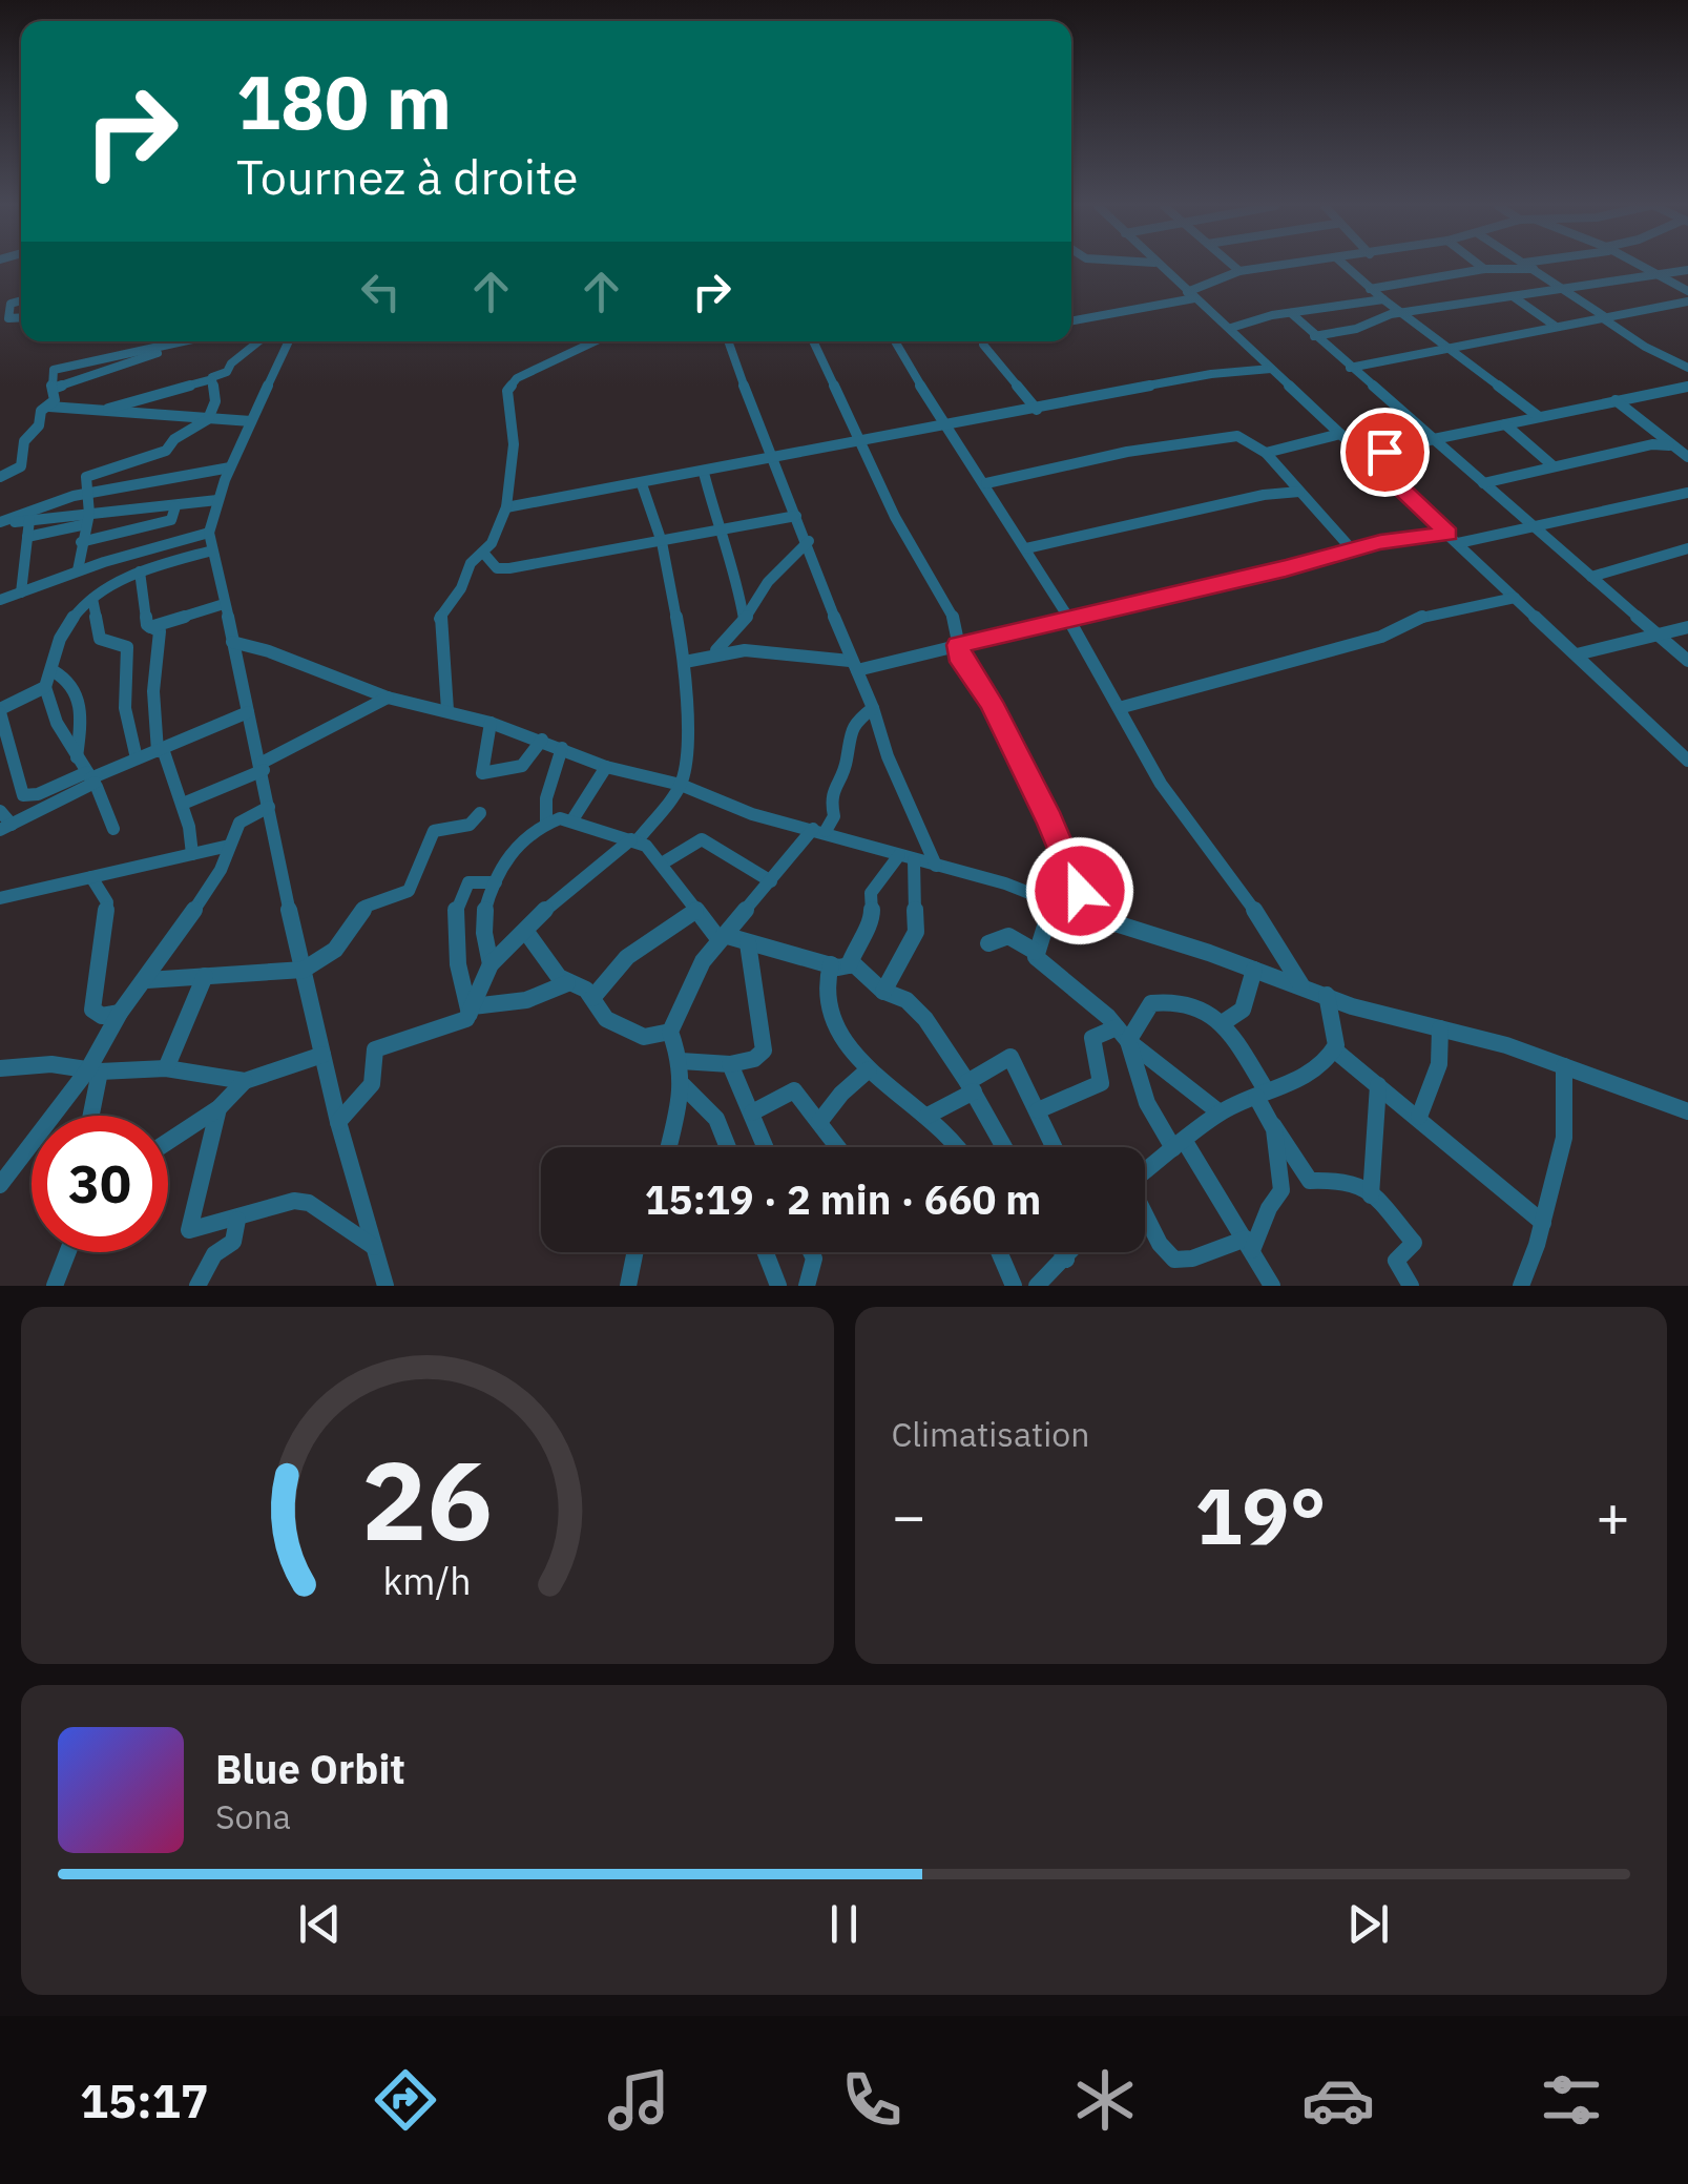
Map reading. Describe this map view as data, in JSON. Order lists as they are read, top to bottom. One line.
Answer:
{"page":{"turn":["180 m","Tournez à droite"],"limit":"30","trip":"15:19 · 2 min · 660 m","tile":"Climatisation","heat":["−","19°","+"],"song":["Blue Orbit","Sona"],"tabs":"15:17","gauge":["26","km/h"]}}
